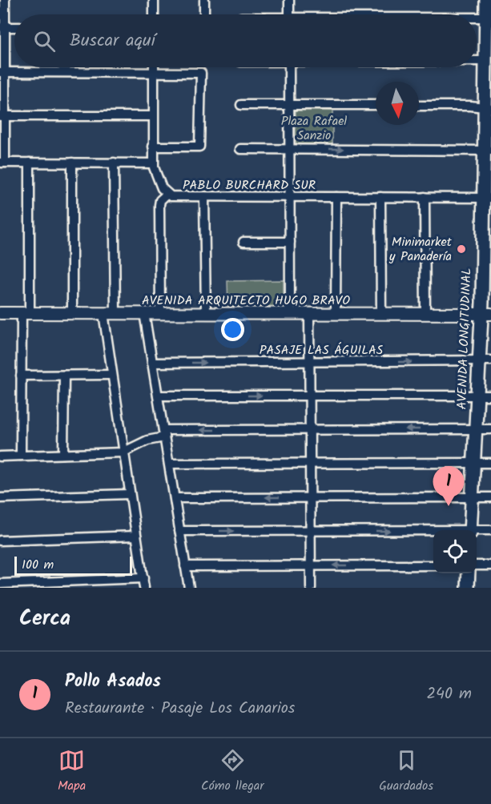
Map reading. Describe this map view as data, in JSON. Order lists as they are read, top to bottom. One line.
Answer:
{"streets":{"main road":["AVENIDA LONGITUDINAL"],"street":["PABLO BURCHARD SUR","AVENIDA ARQUITECTO HUGO BRAVO","PASAJE LAS ÁGUILAS"]},"crossings":[["PABLO BURCHARD SUR","AVENIDA LONGITUDINAL"],["AVENIDA ARQUITECTO HUGO BRAVO","AVENIDA LONGITUDINAL"],["AVENIDA LONGITUDINAL","PASAJE LAS ÁGUILAS"]],"parks":["Plaza Rafael Sanzio"],"places":["Minimarket y Panadería"],"scale_bar":"100 m","north":"bottom","page":{"search":"Buscar aquí","pins":"1","scale":"100 m","heading":"Cerca","list":[{"mark":"1","name":"Pollo Asados","note":"Restaurante · Pasaje Los Canarios","value":"240 m"}],"nav":["Mapa","Cómo llegar","Guardados"]}}
